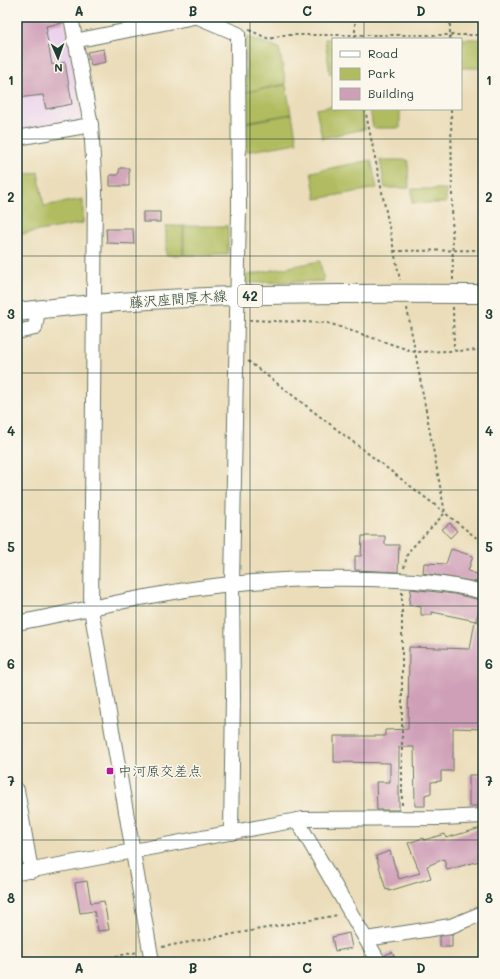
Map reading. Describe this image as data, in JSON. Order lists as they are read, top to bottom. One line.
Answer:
{"streets":{"main road":["42","藤沢座間厚木線"]},"places":{"transit":["中河原交差点"]},"legend":["Road","Park","Building"],"north":"bottom","grid":{"columns":["A","B","C","D"],"rows":["1","2","3","4","5","6","7","8"]}}
